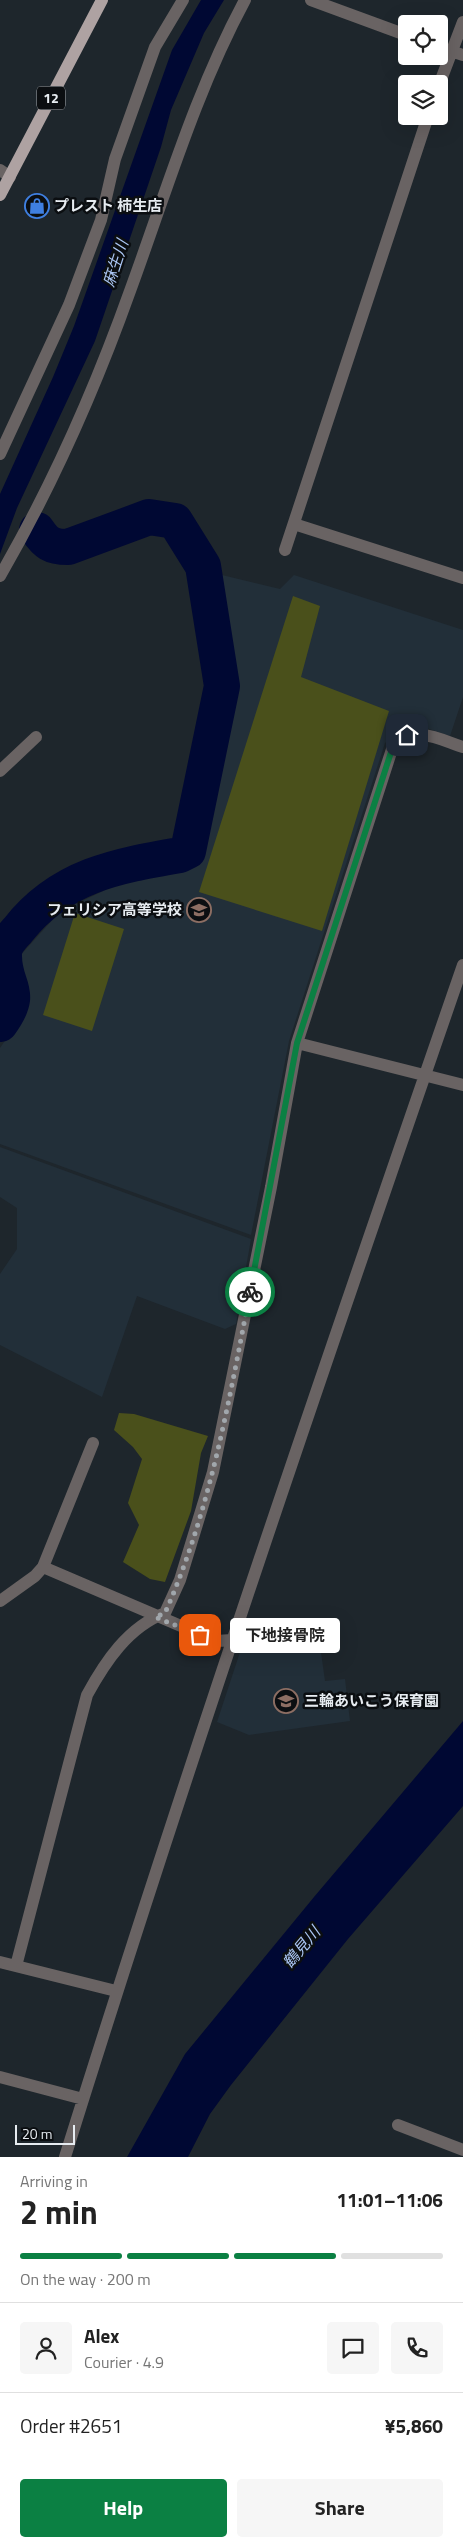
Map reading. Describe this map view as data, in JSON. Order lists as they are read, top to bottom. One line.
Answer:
{"streets":{"main road":["12"]},"water":["麻生川","鶴見川"],"places":{"shop":["プレスト 柿生店"],"school or university":["フェリシア高等学校","三輪あいこう保育園"],"other":["下地接骨院"]},"scale_bar":"20 m","page":{"bubble":"下地接骨院","scale":"20 m","heading":["2 min","Arriving in","11:01–11:06"],"panel":["Alex","Courier · 4.9","Order #2651","¥5,860"],"bar":"On the way · 200 m","buttons":["Help","Share"]}}
